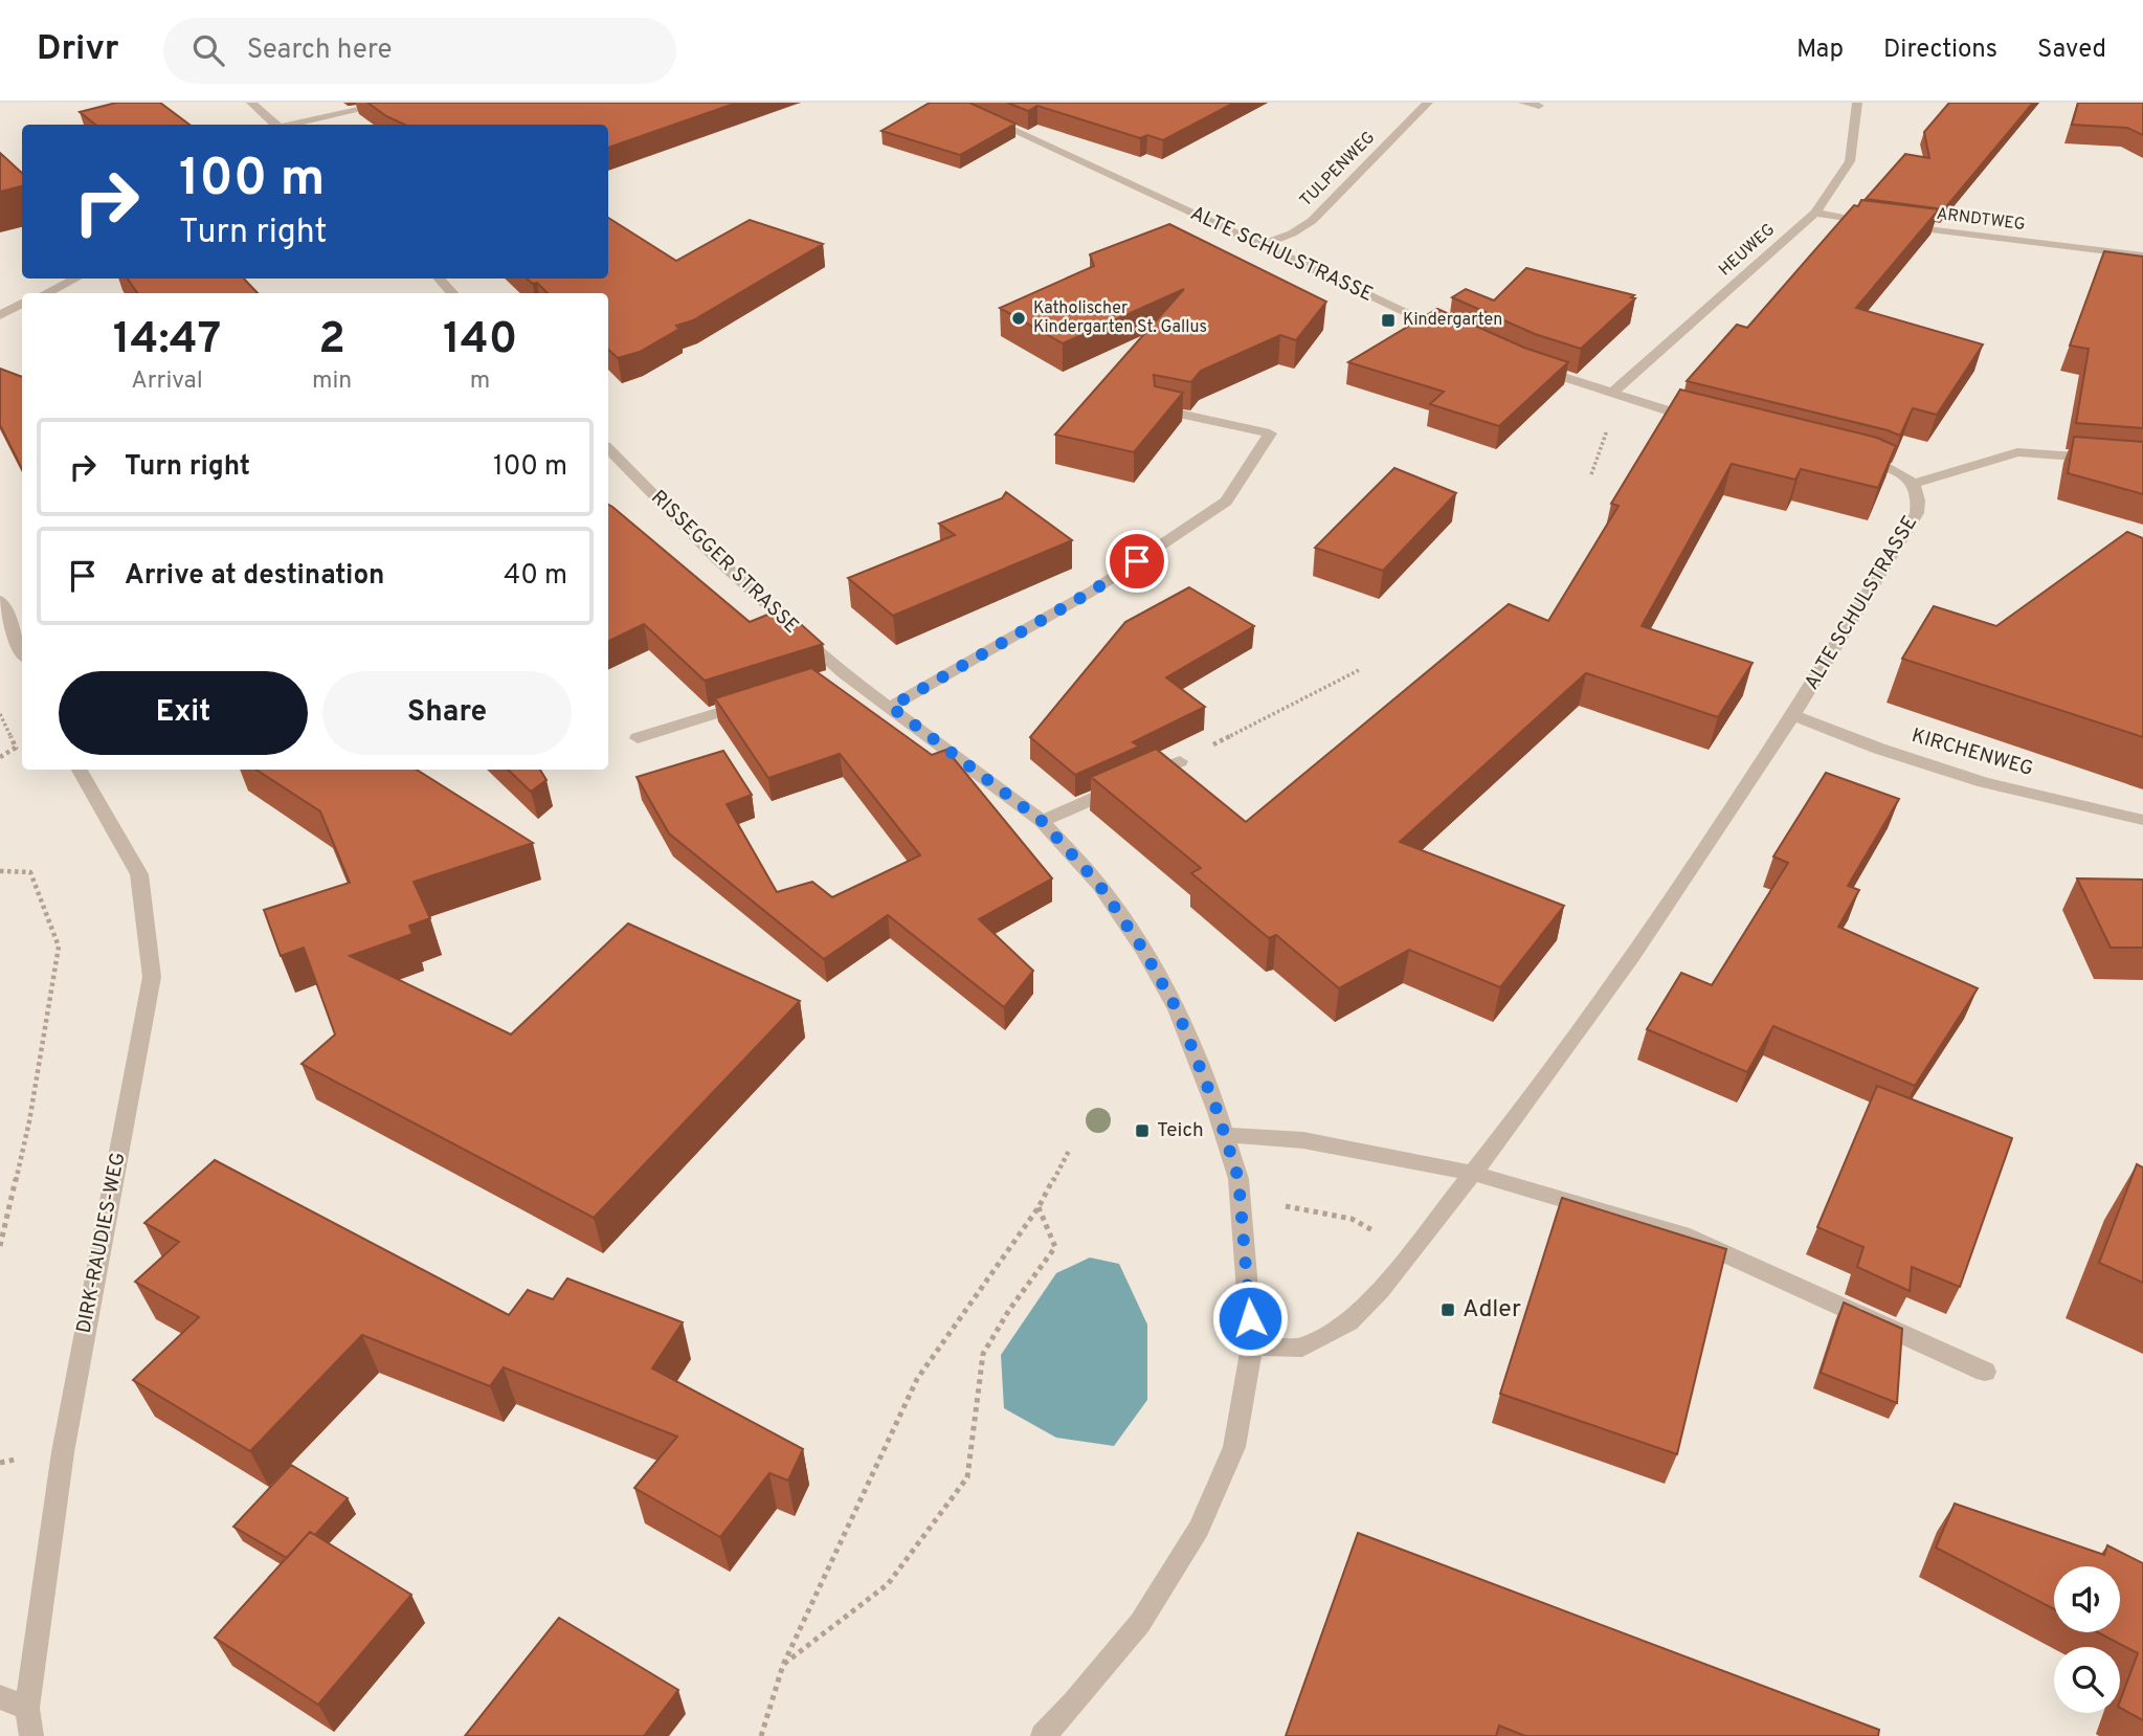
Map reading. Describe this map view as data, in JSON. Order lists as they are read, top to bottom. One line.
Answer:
{"streets":{"street":["TULPENWEG","ARNDTWEG","HEUWEG","ALTE SCHULSTRASSE","RISSEGGER STRASSE","KIRCHENWEG","DIRK-RAUDIES-WEG"]},"crossings":[["TULPENWEG","ALTE SCHULSTRASSE"],["ALTE SCHULSTRASSE","RISSEGGER STRASSE"],["ALTE SCHULSTRASSE","KIRCHENWEG"]],"places":{"other":["Katholischer Kindergarten St. Gallus"],"transit":["Kindergarten","Teich","Adler"]},"page":{"header":"Drivr","search":"Search here","nav":["Map","Directions","Saved"],"turn":["100 m","Turn right"],"eta":["14:47","Arrival","2","min","140","m"],"list":[{"name":"Turn right","value":"100 m"},{"name":"Arrive at destination","value":"40 m"}],"buttons":["Exit","Share"]}}
